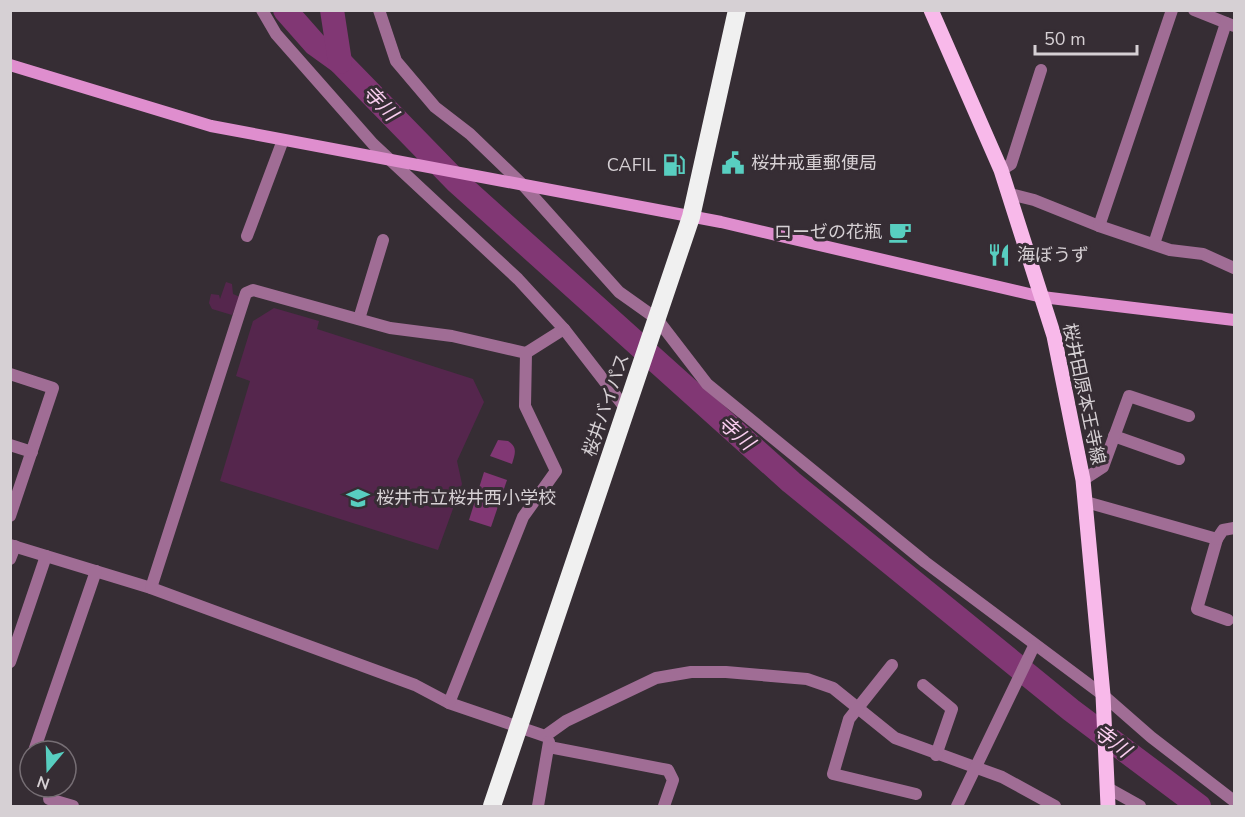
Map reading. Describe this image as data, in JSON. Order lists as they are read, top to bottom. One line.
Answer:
{"streets":{"highway":["桜井バイパス"],"main road":["桜井田原本王寺線"]},"water":["寺川"],"places":{"public building":["桜井戒重郵便局"],"fuel station":["CAFIL"],"cafe":["ローゼの花瓶"],"restaurant":["海ぼうず"],"school or university":["桜井市立桜井西小学校"]},"scale_bar":"50 m","north":"bottom"}
